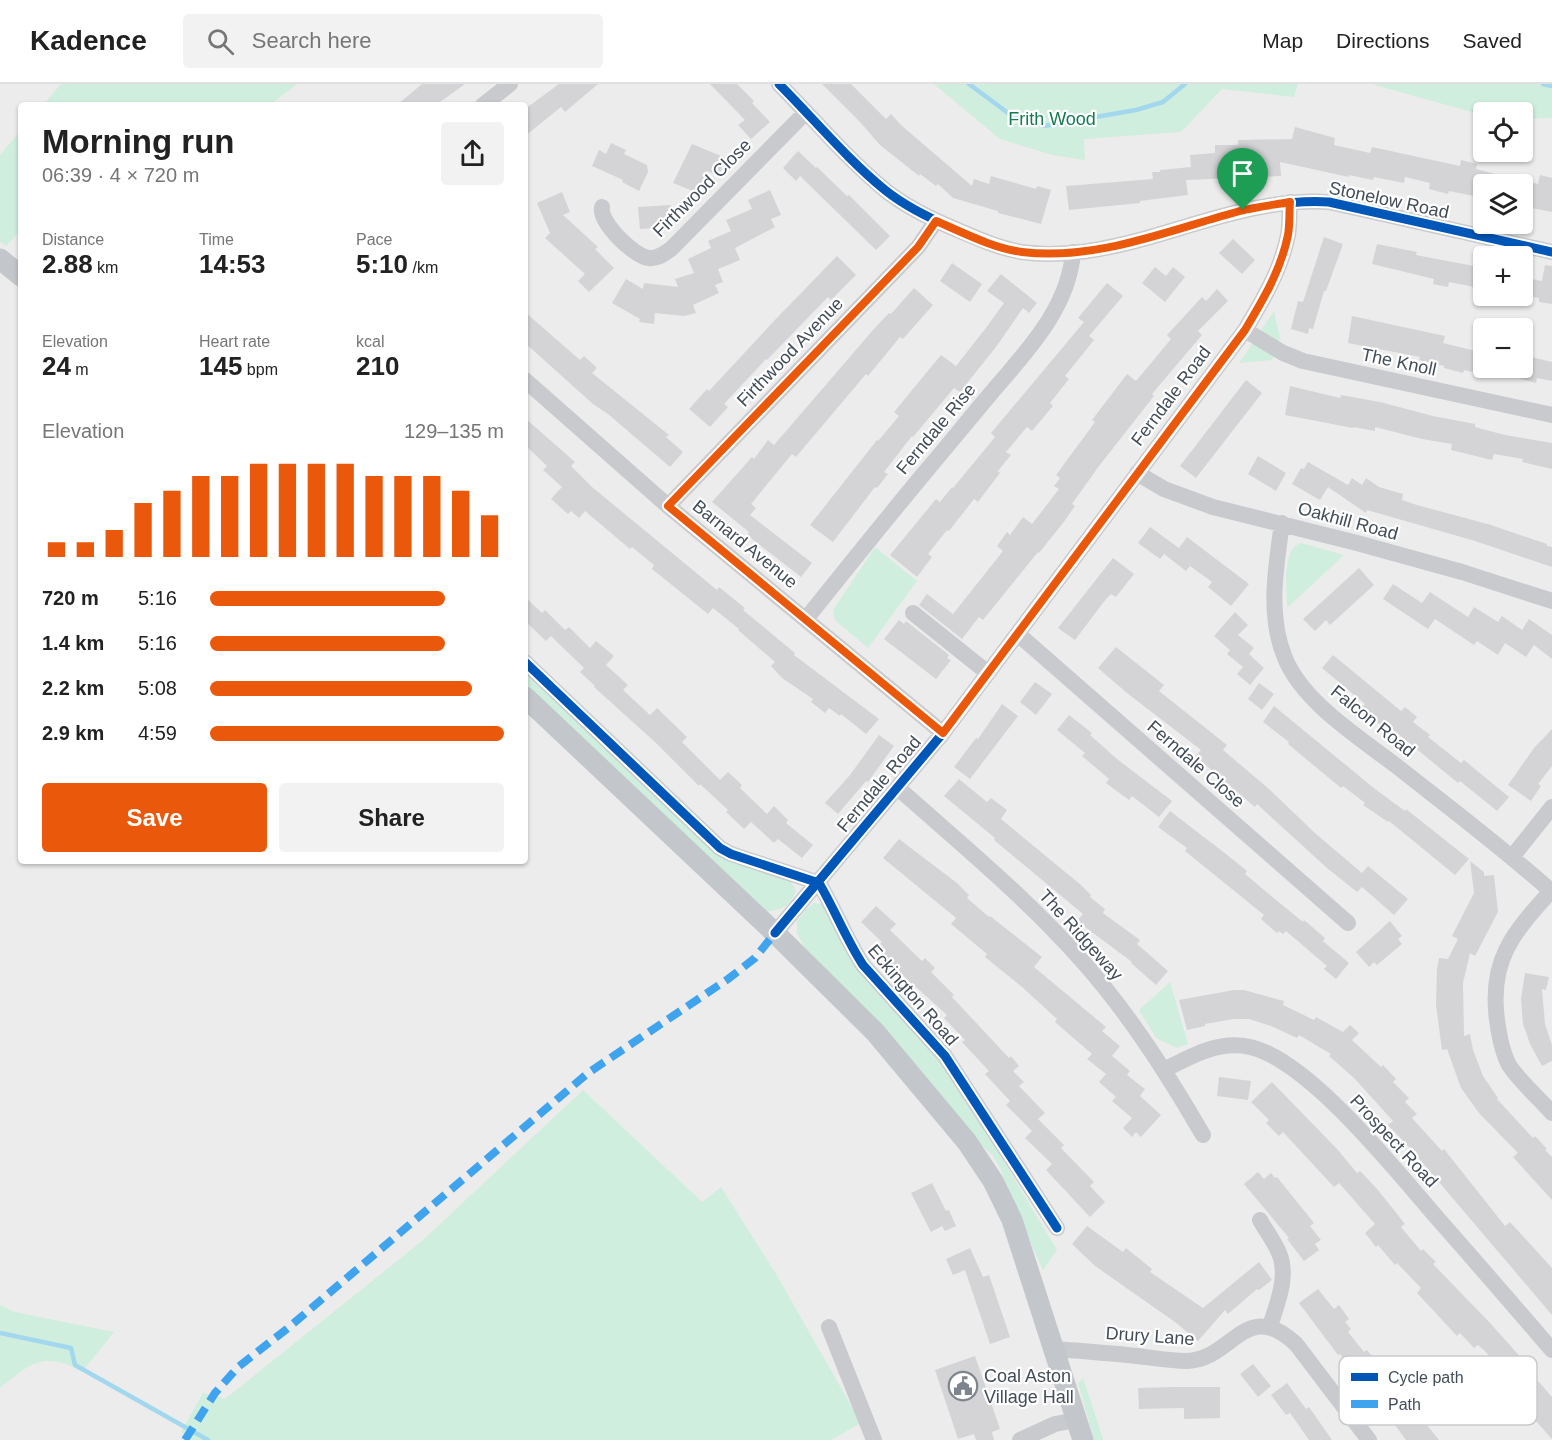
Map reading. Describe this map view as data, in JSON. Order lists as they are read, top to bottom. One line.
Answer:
{"streets":{"street":["Firthwood Close","Stonelow Road","Firthwood Avenue","The Knoll","Ferndale Road","Ferndale Rise","Oakhill Road","Barnard Avenue","Falcon Road","Ferndale Close","The Ridgeway","Eckington Road","Prospect Road","Drury Lane"]},"crossings":[["Firthwood Close","Stonelow Road"],["Stonelow Road","Firthwood Avenue"],["Stonelow Road","Ferndale Road"],["Stonelow Road","Ferndale Rise"],["Firthwood Avenue","Barnard Avenue"],["The Knoll","Ferndale Road"],["Ferndale Road","Oakhill Road"],["Ferndale Road","Barnard Avenue"],["Ferndale Road","Ferndale Close"],["Ferndale Road","The Ridgeway"],["Ferndale Road","Eckington Road"],["Ferndale Rise","Barnard Avenue"],["Oakhill Road","Falcon Road"],["The Ridgeway","Prospect Road"]],"parks":["Frith Wood"],"places":{"public building":["Coal Aston Village Hall"]},"legend":["Cycle path","Path"],"page":{"header":"Kadence","search":"Search here","nav":["Map","Directions","Saved"],"map_buttons":["+","−"],"heading":["Morning run","06:39 · 4 × 720 m"],"stats":[["Distance","2.88 km"],["Time","14:53"],["Pace","5:10 /km"],["Elevation","24 m"],["Heart rate","145 bpm"],["kcal","210"]],"chart":["Elevation","129–135 m"],"list":[{"name":"720 m","note":"5:16"},{"name":"1.4 km","note":"5:16"},{"name":"2.2 km","note":"5:08"},{"name":"2.9 km","note":"4:59"}],"buttons":["Save","Share"]}}
